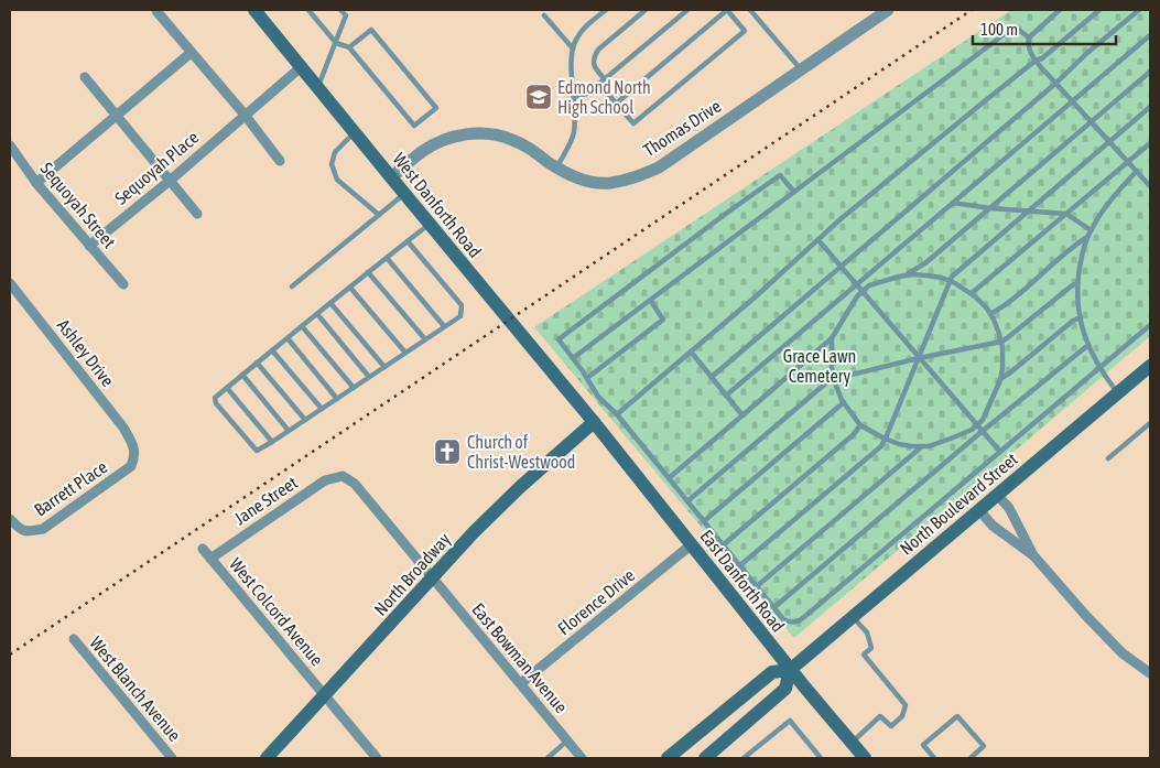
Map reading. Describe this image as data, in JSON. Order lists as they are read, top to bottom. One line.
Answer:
{"streets":{"main road":["West Danforth Road","North Boulevard Street","North Broadway","East Danforth Road"],"street":["Thomas Drive","Sequoyah Place","Sequoyah Street","Ashley Drive","Barrett Place","Jane Street","Florence Drive","West Colcord Avenue","East Bowman Avenue","West Blanch Avenue"]},"crossings":[["Thomas Drive","West Danforth Road"],["Sequoyah Place","Sequoyah Street"],["Sequoyah Place","West Danforth Road"],["West Danforth Road","North Broadway"],["West Danforth Road","East Danforth Road"],["Ashley Drive","Barrett Place"],["Jane Street","West Colcord Avenue"],["Jane Street","East Bowman Avenue"],["North Boulevard Street","East Danforth Road"],["North Broadway","East Danforth Road"],["North Broadway","West Colcord Avenue"],["North Broadway","East Bowman Avenue"],["East Danforth Road","Florence Drive"],["Florence Drive","East Bowman Avenue"]],"parks":["Grace Lawn Cemetery"],"places":{"school or university":["Edmond North High School"],"church":["Church of Christ-Westwood"]},"scale_bar":"100 m"}
